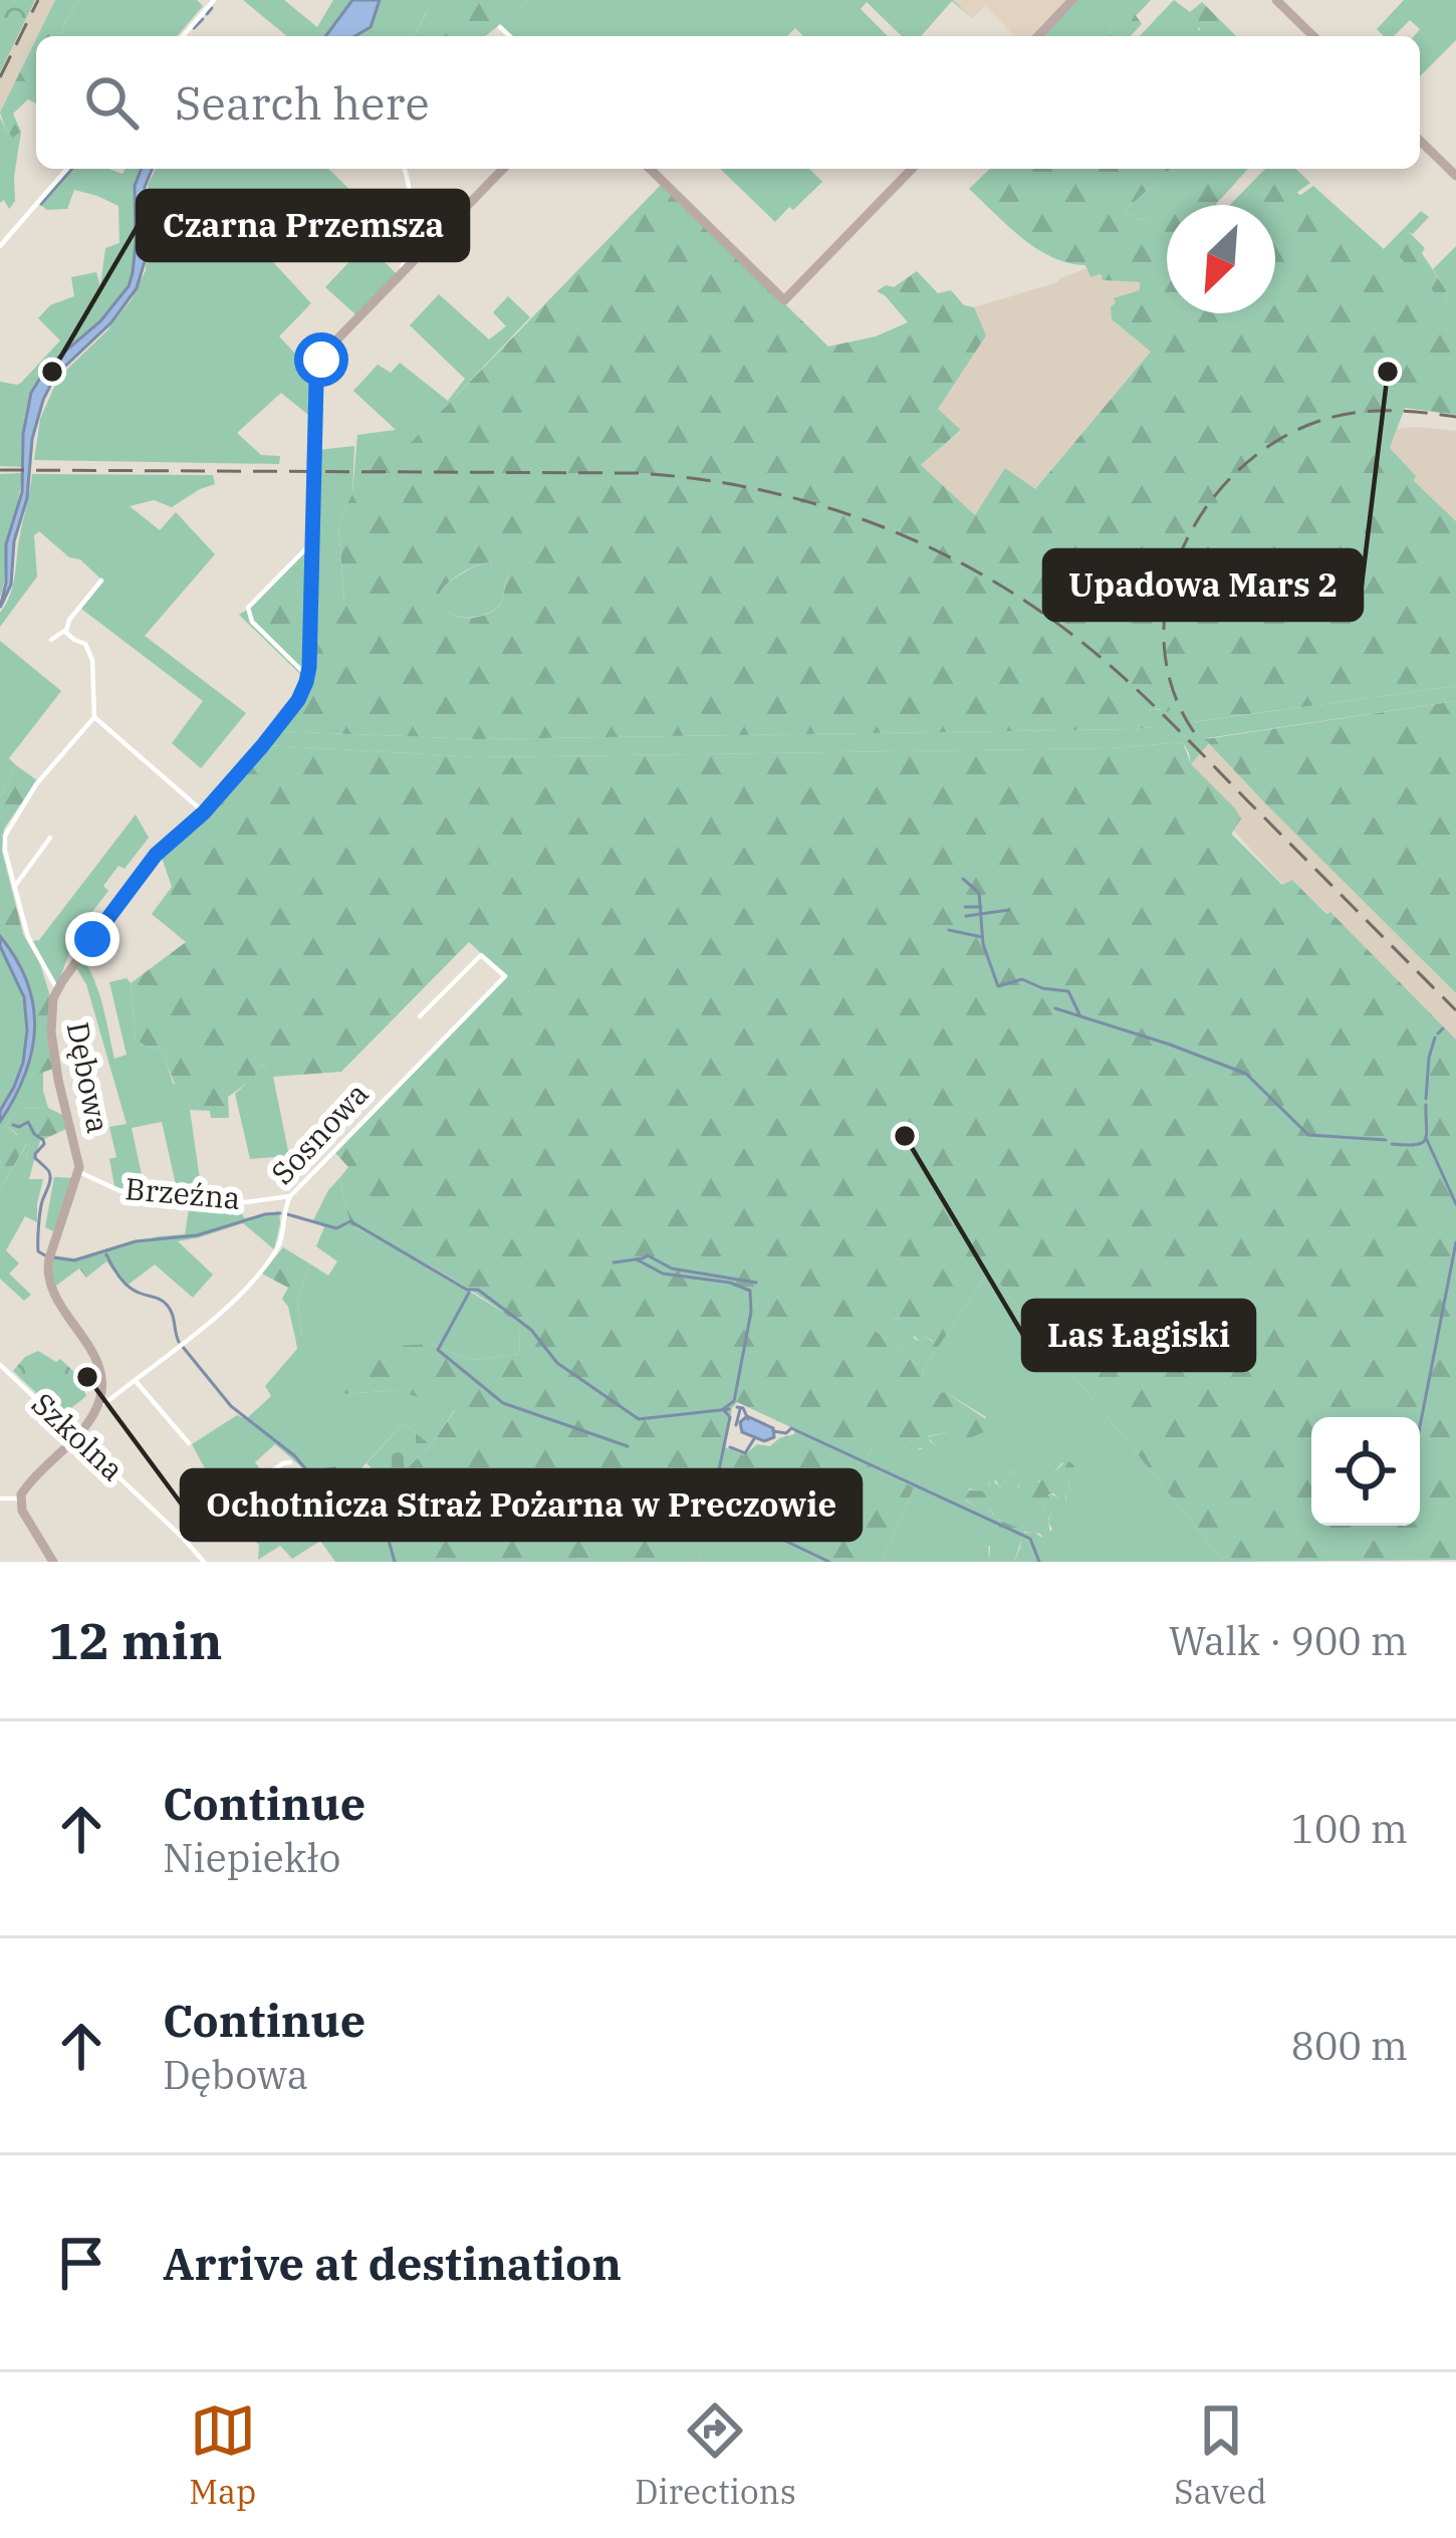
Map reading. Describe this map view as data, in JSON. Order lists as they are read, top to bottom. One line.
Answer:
{"streets":{"street":["Dębowa","Sosnowa","Brzeźna","Szkolna"]},"crossings":[["Dębowa","Sosnowa"],["Dębowa","Brzeźna"],["Sosnowa","Brzeźna"],["Sosnowa","Szkolna"]],"places":["Czarna Przemsza","Upadowa Mars 2","Las Łagiski","Ochotnicza Straż Pożarna w Preczowie"],"north":"bottom left","page":{"search":"Search here","heading":["12 min","Walk · 900 m"],"list":[["Continue","Niepiekło","100 m"],["Continue","Dębowa","800 m"],"Arrive at destination"],"nav":["Map","Directions","Saved"]}}
